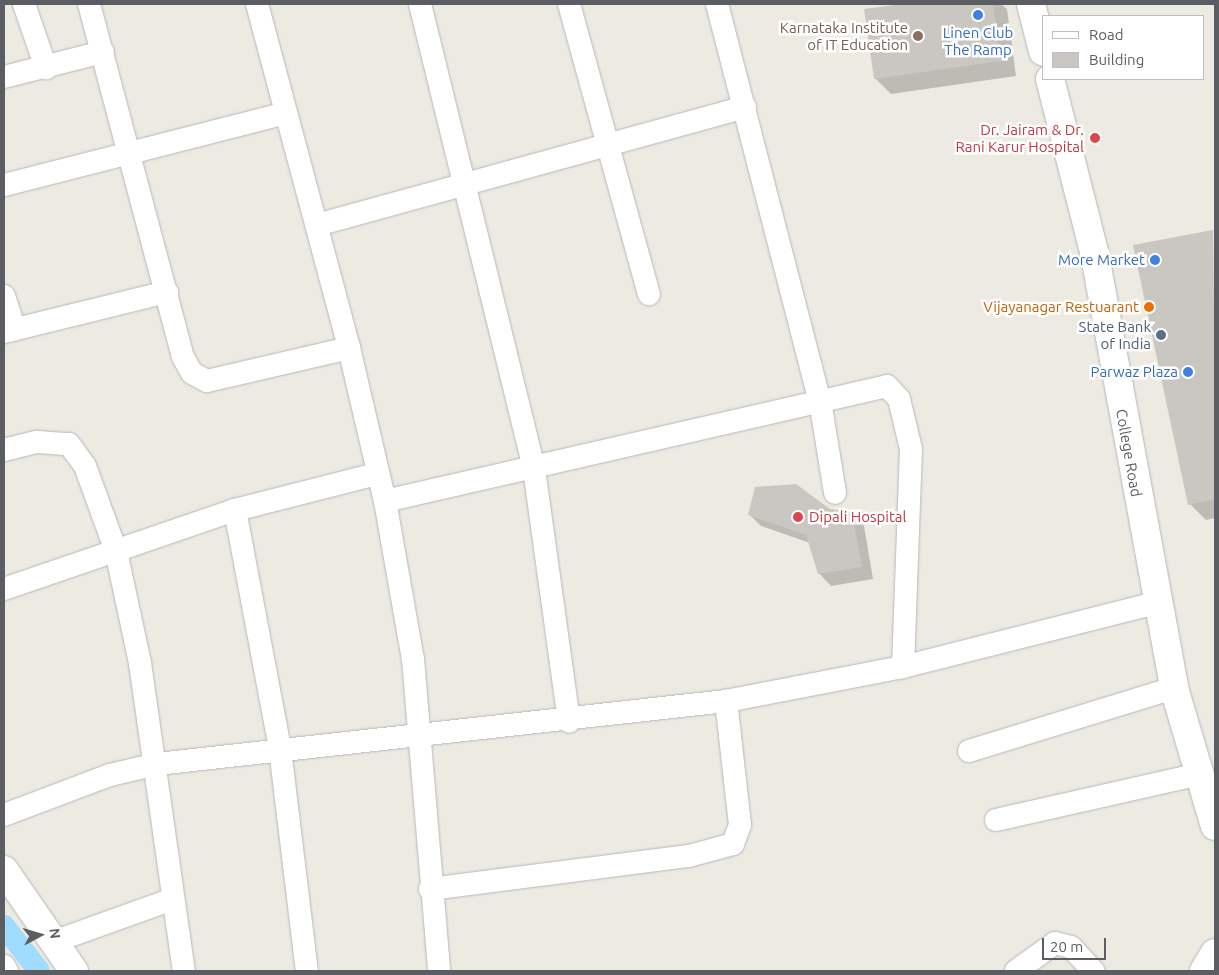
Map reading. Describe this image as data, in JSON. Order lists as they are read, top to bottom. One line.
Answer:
{"streets":{"main road":["College Road"]},"places":["Linen Club The Ramp","Karnataka Institute of IT Education","Dr. Jairam & Dr. Rani Karur Hospital","More Market","Vijayanagar Restuarant","State Bank of India","Parwaz Plaza","Dipali Hospital"],"legend":["Road","Building"],"scale_bar":"20 m","north":"right"}
